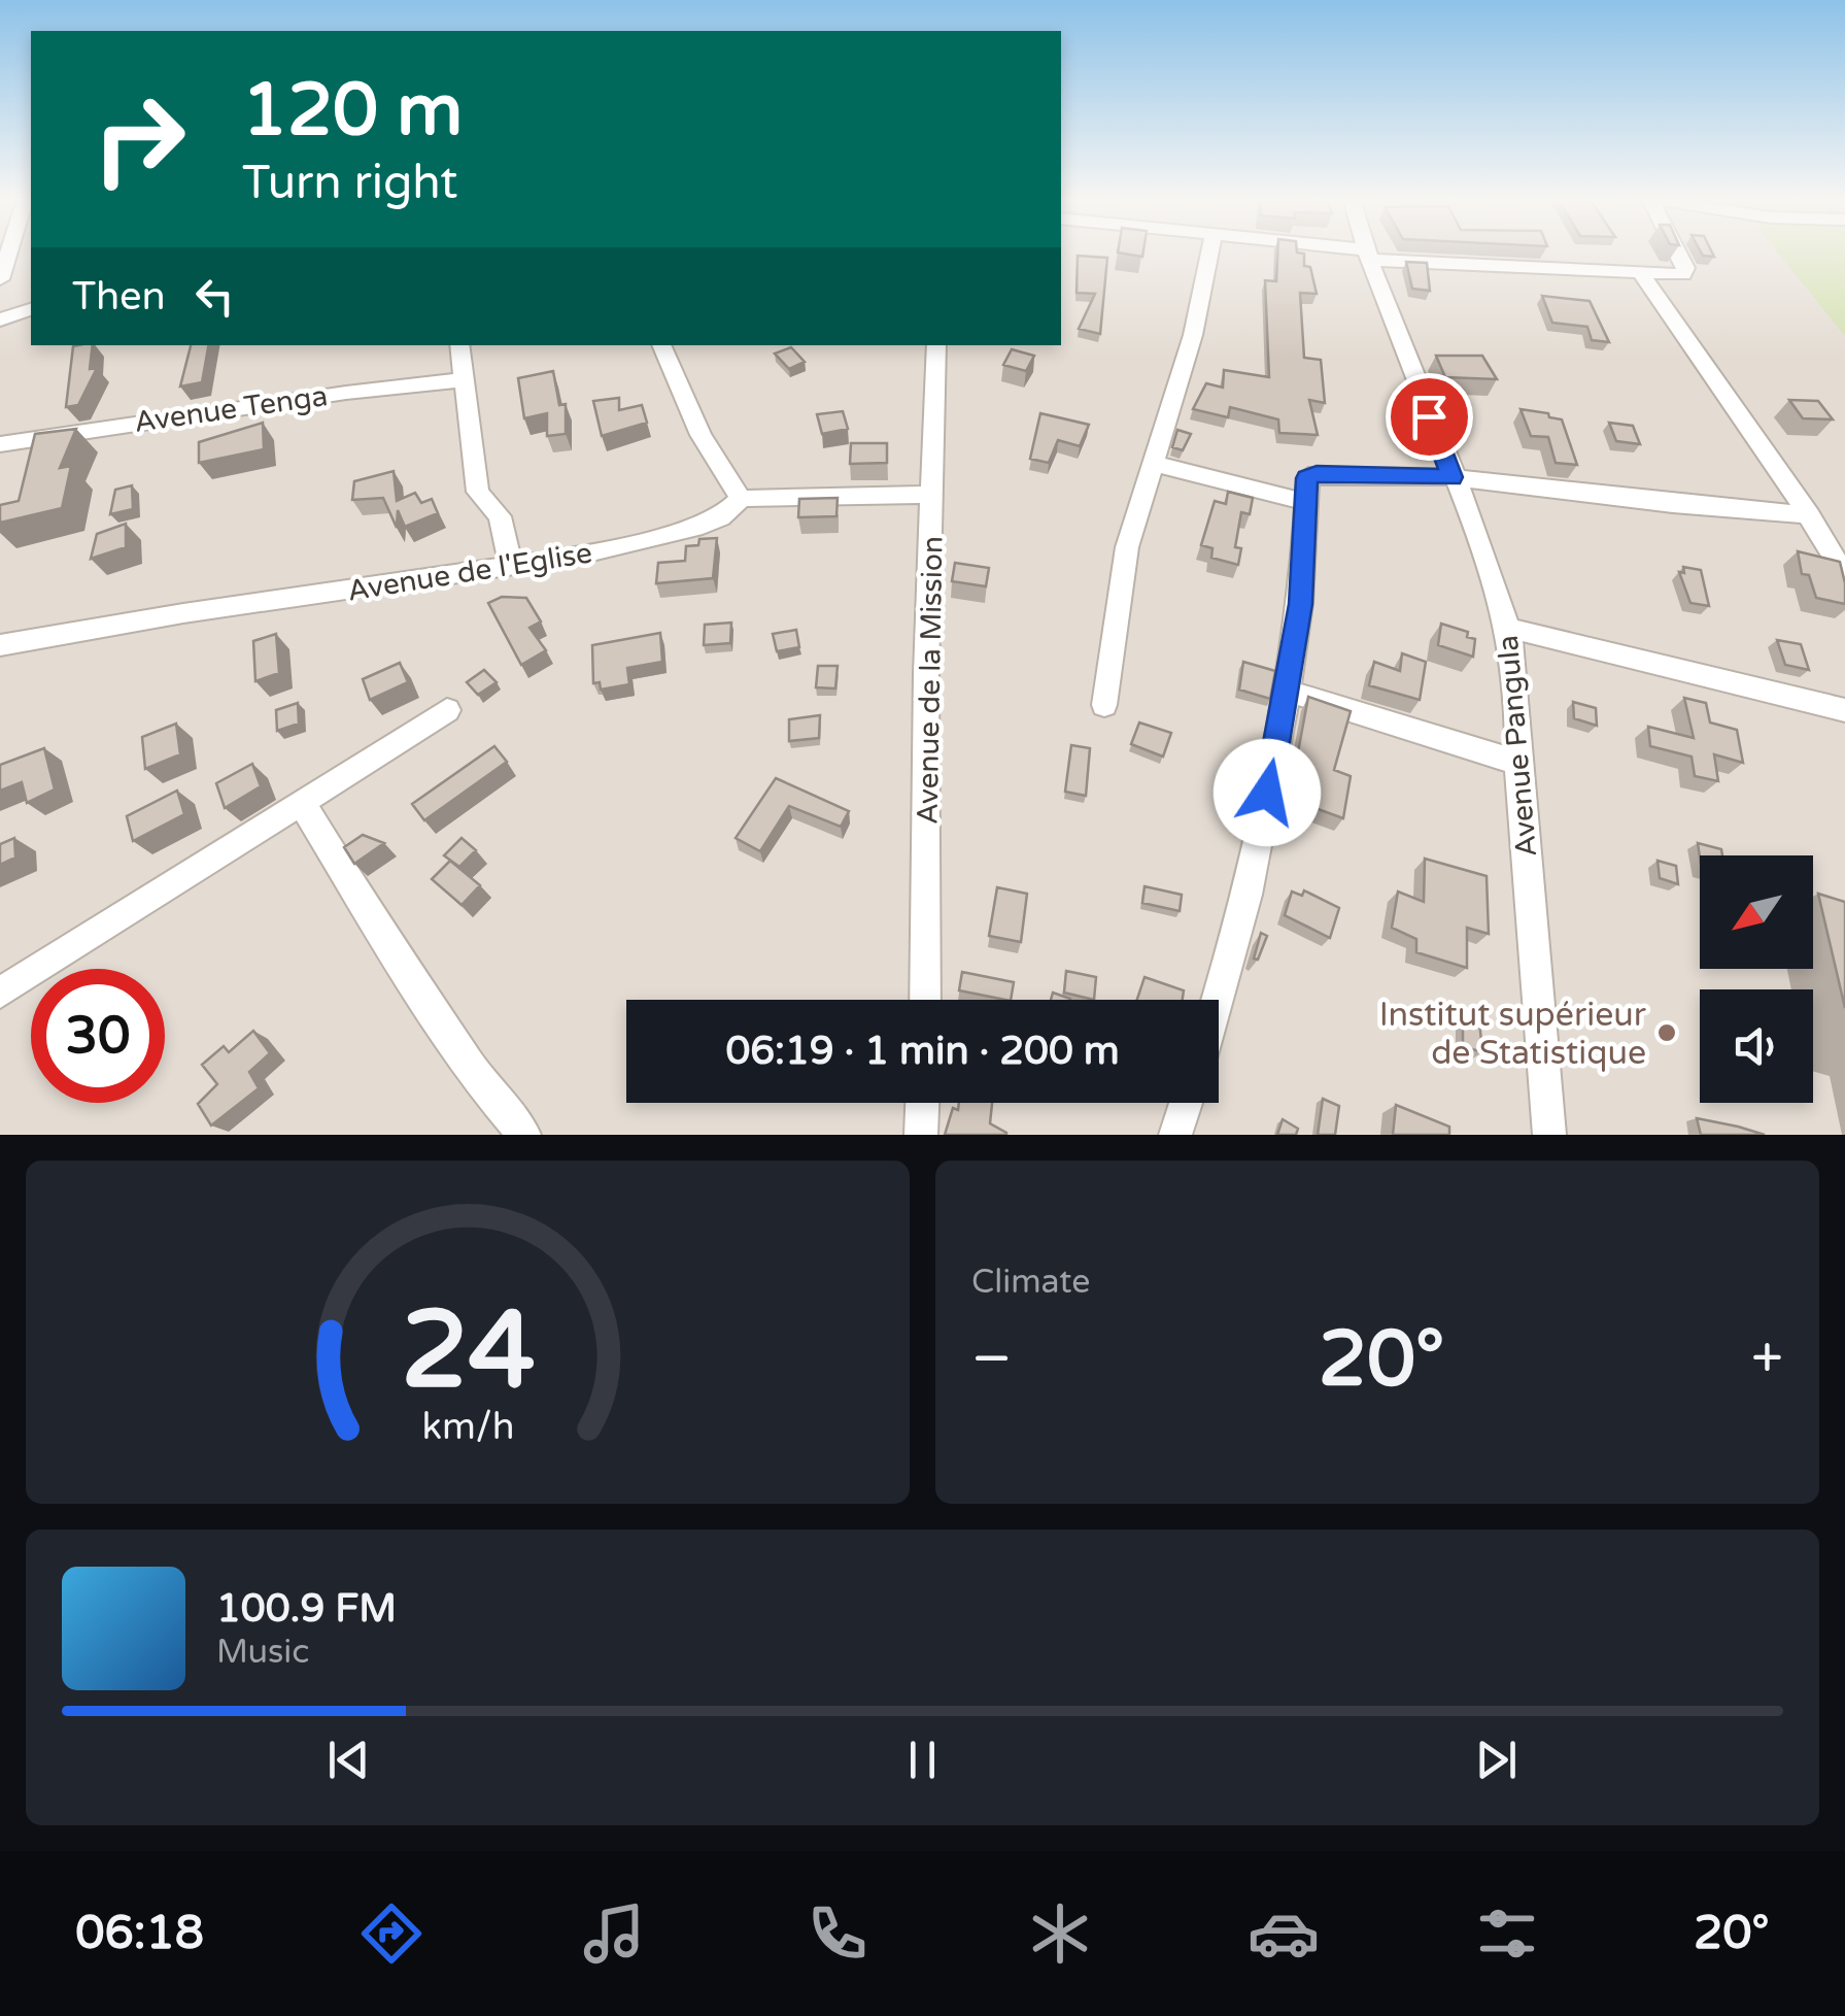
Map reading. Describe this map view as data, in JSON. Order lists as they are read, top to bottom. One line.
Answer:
{"streets":{"street":["Avenue Tenga","Avenue de l'Eglise","Avenue de la Mission","Avenue Pangula"]},"crossings":[["Avenue de l'Eglise","Avenue de la Mission"]],"places":["Institut supérieur de Statistique"],"north":"bottom left","page":{"turn":["120 m","Turn right"],"then":"Then","limit":"30","trip":"06:19 · 1 min · 200 m","tile":"Climate","heat":["−","20°","+"],"song":["100.9 FM","Music"],"tabs":["06:18","20°"],"gauge":["24","km/h"]}}
